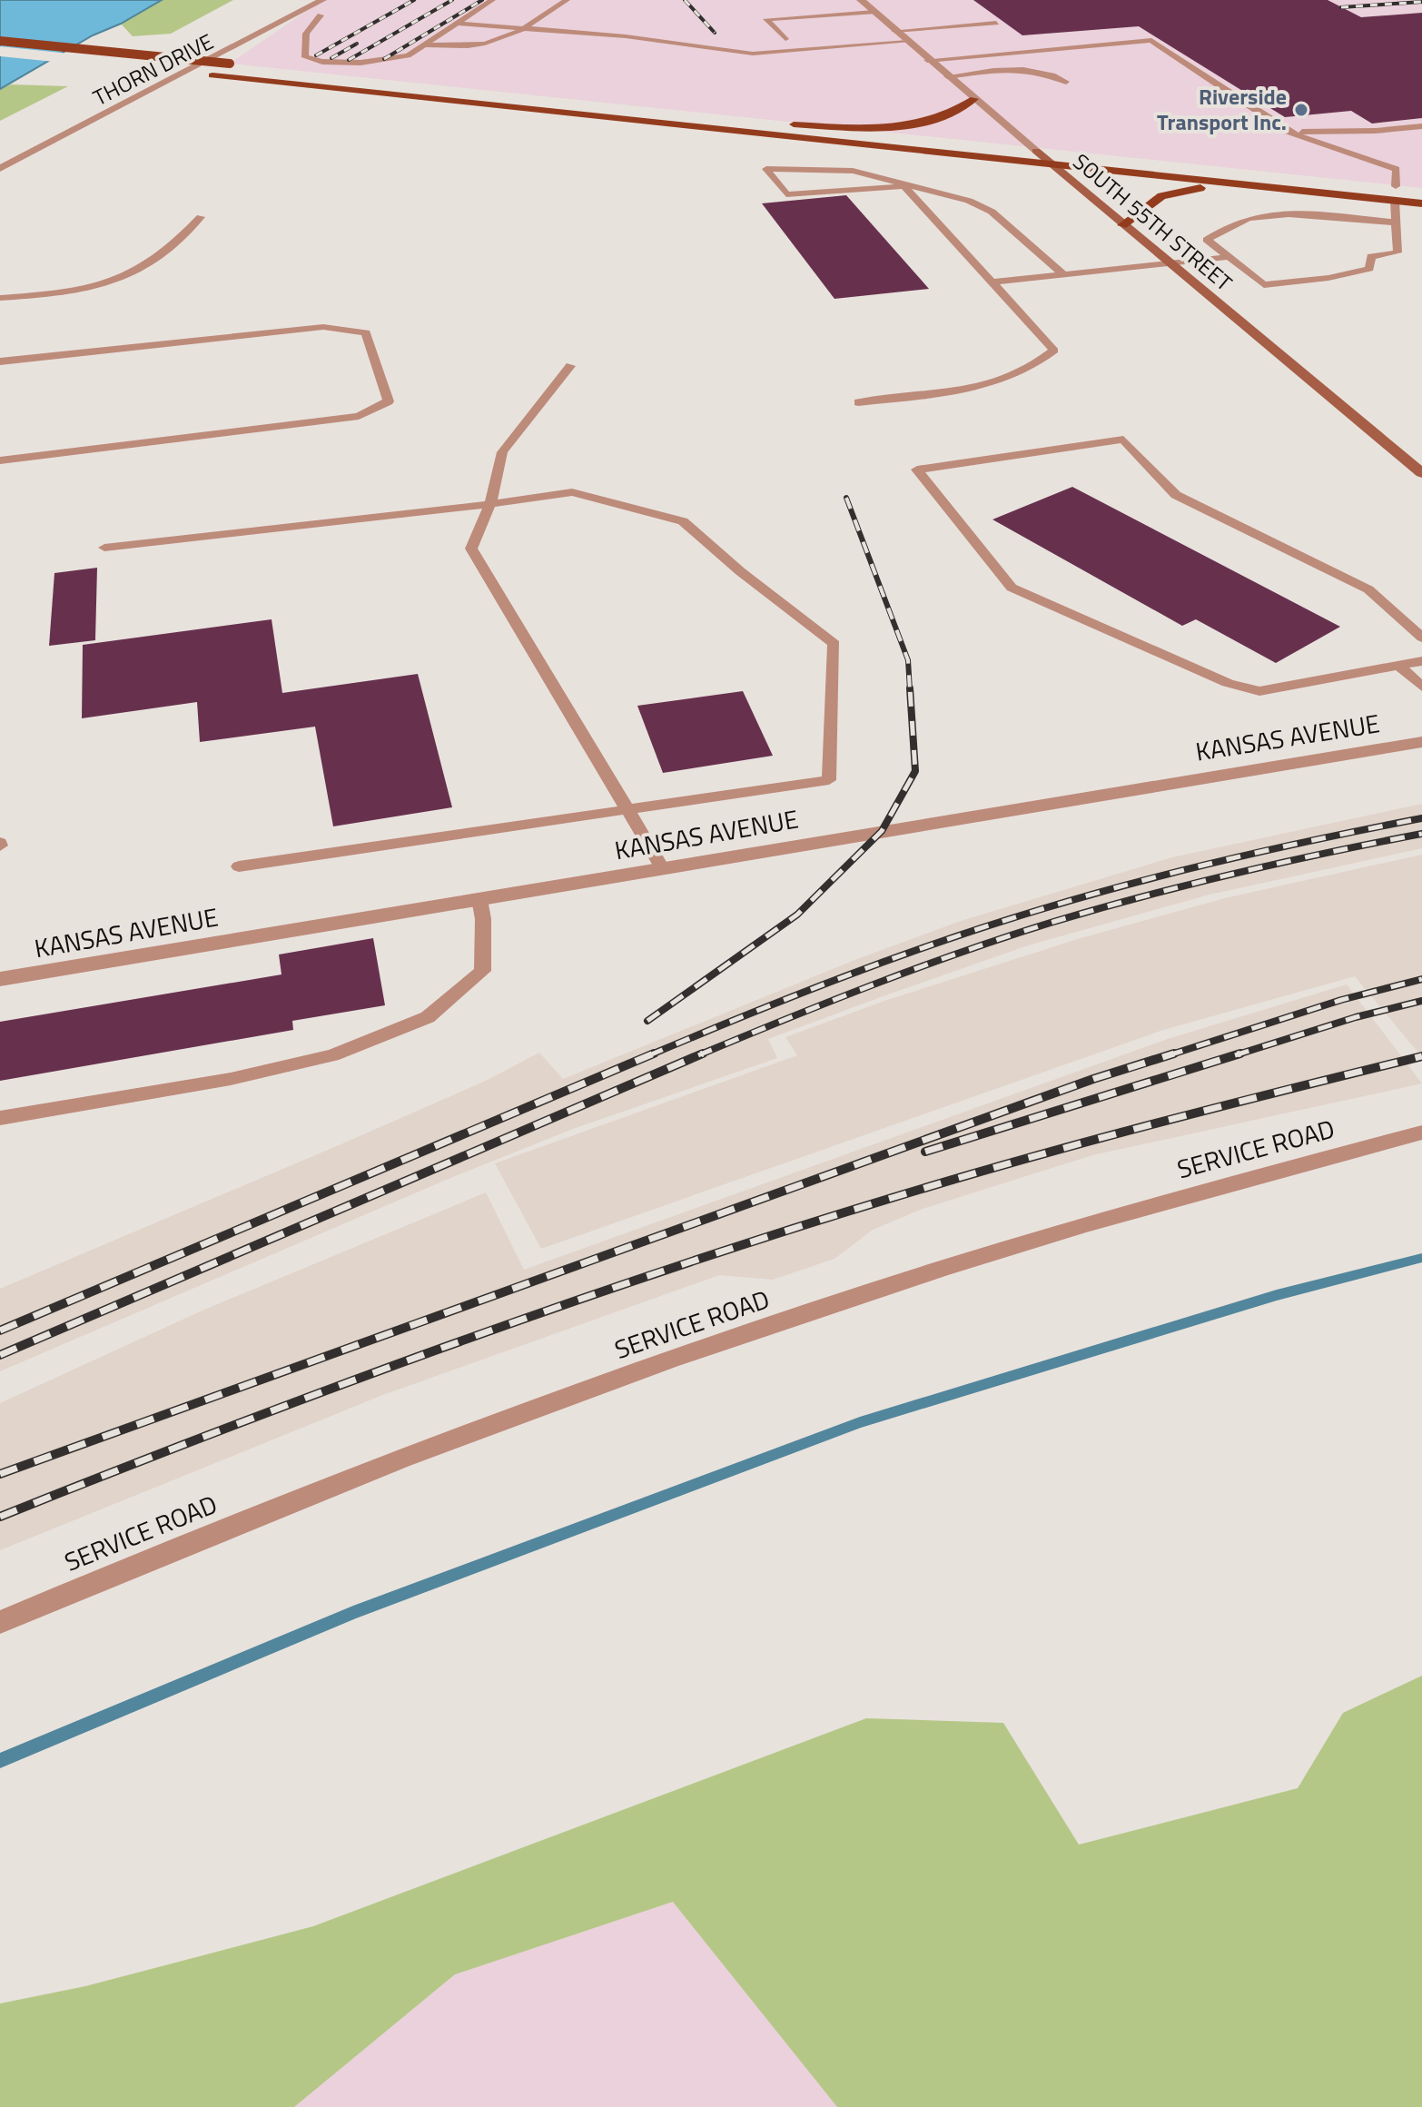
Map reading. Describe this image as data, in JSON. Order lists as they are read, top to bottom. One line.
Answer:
{"streets":{"main road":["SOUTH 55TH STREET"],"street":["THORN DRIVE","KANSAS AVENUE"],"lane":["SERVICE ROAD"]},"places":["Riverside Transport Inc."]}
